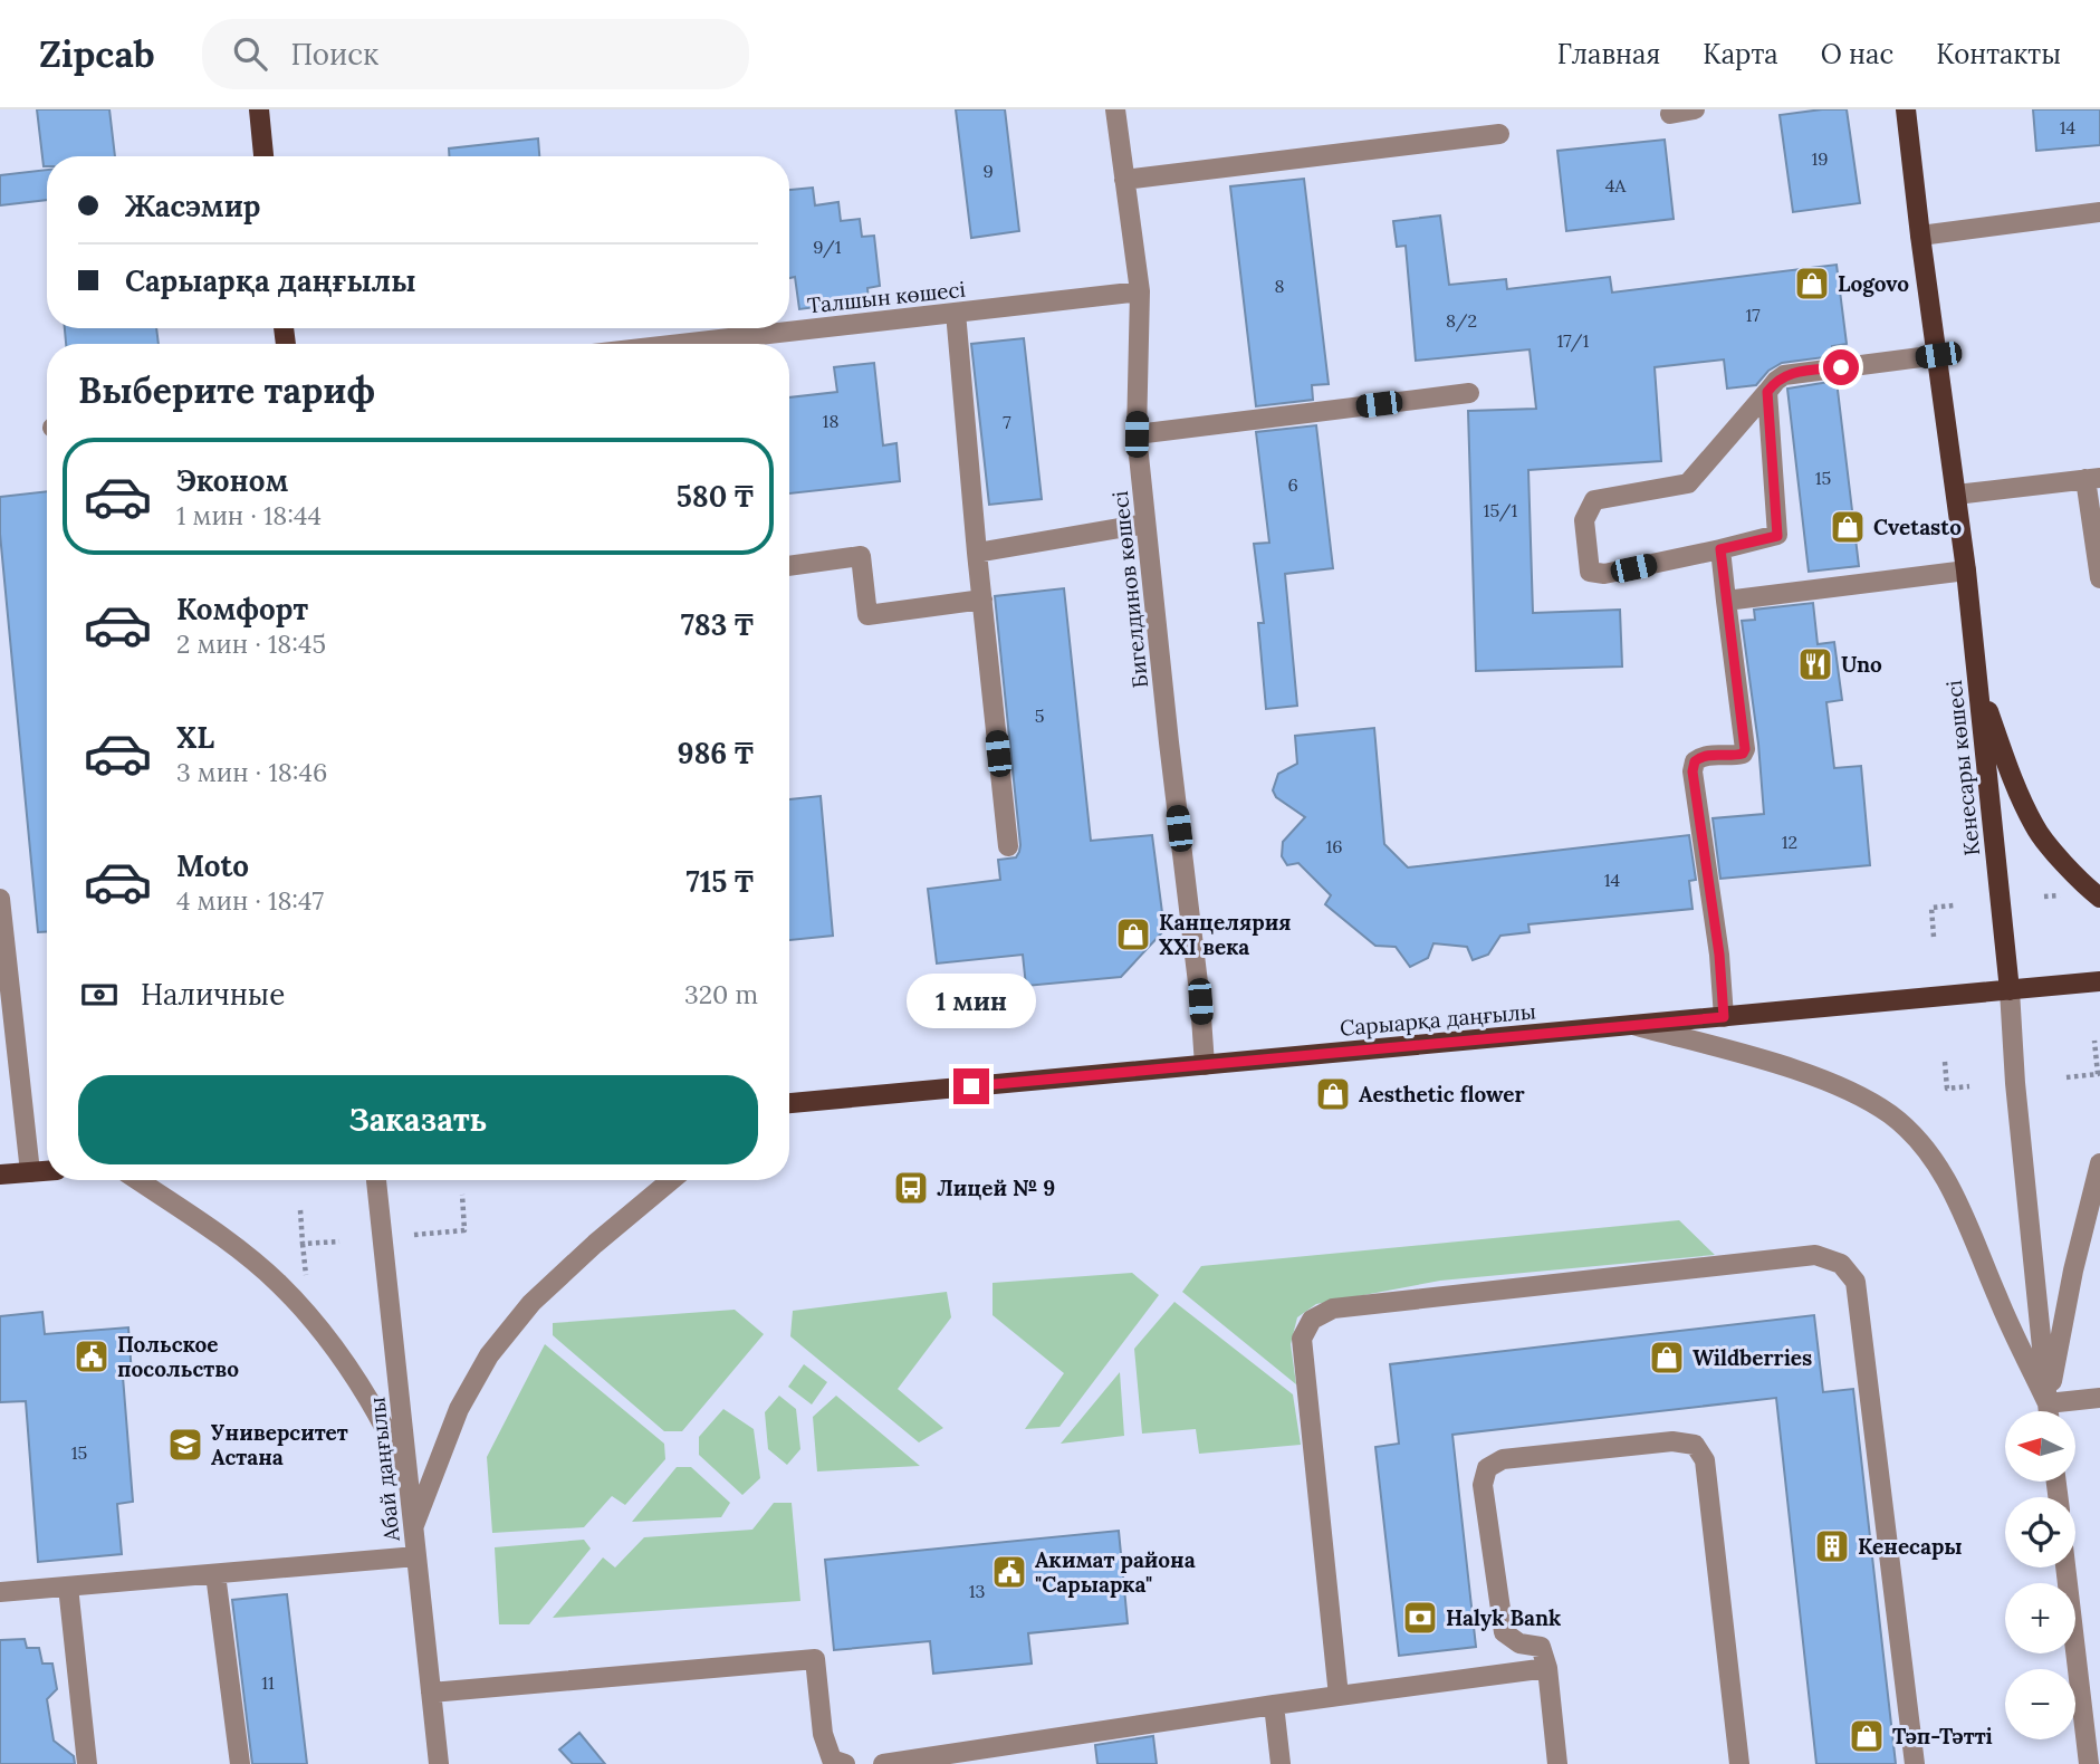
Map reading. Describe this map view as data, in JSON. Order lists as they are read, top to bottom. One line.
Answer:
{"streets":{"main road":["Кенесары көшесі","Сарыарқа даңғылы"],"street":["Талшын көшесі","Бигелдинов көшесі","Абай даңғылы"]},"crossings":[["Талшын көшесі","Бигелдинов көшесі"],["Бигелдинов көшесі","Сарыарқа даңғылы"],["Кенесары көшесі","Сарыарқа даңғылы"]],"places":{"shop":["Logovo","Cvetasto","Канцелярия XXI века","Aesthetic flower","Wildberries","Тәп-Тәтті"],"restaurant":["Uno"],"bus stop":["Лицей № 9"],"public building":["Польское посольство","Акимат района \"Сарыарка\""],"school or university":["Университет Астана"],"building":["Кенесары"],"bank":["Halyk Bank"]},"house_numbers":["14","19","9","4А","9/1","8","17","8/2","17/1","18","7","15","6","15/1","5","12","16","14","15","13","11"],"north":"left","page":{"header":"Zipcab","search":"Поиск","nav":["Главная","Карта","О нас","Контакты"],"banner":["Жасэмир","Сарыарқа даңғылы"],"heading":"Выберите тариф","list":[{"name":"Эконом","note":"1 мин · 18:44","value":"580 ₸"},{"name":"Комфорт","note":"2 мин · 18:45","value":"783 ₸"},{"name":"XL","note":"3 мин · 18:46","value":"986 ₸"},{"name":"Moto","note":"4 мин · 18:47","value":"715 ₸"}],"pay":["Наличные","320 m"],"bubble":"1 мин","buttons":"Заказать","map_buttons":["+","−"]}}
